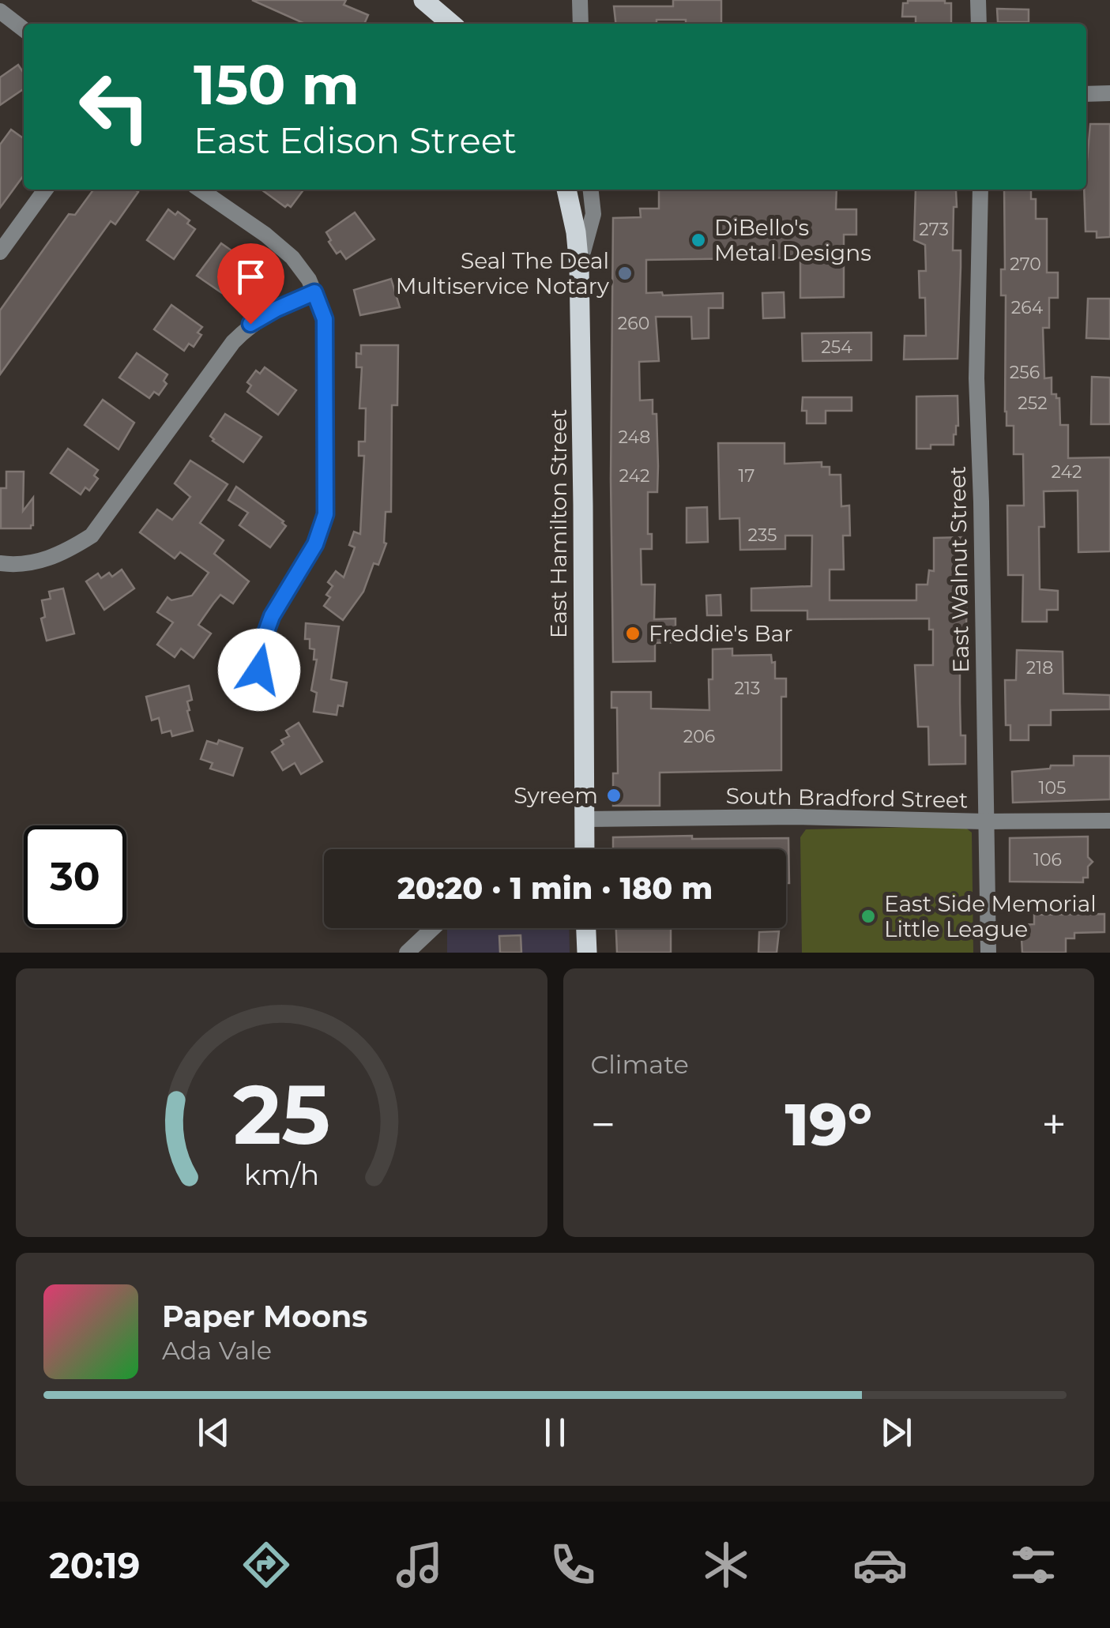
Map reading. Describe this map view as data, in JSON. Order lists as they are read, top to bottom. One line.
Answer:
{"streets":{"main road":["East Hamilton Street"],"street":["East Walnut Street","South Bradford Street"]},"crossings":[["East Hamilton Street","South Bradford Street"],["East Walnut Street","South Bradford Street"]],"places":["DiBello's Metal Designs","Seal The Deal Multiservice Notary","Freddie's Bar","Syreem","East Side Memorial Little League"],"house_numbers":["273","270","264","260","254","256","252","248","242","242","17","235","218","213","206","105","106"],"page":{"turn":["150 m","East Edison Street"],"limit":"30","trip":"20:20 · 1 min · 180 m","tile":"Climate","heat":["−","19°","+"],"song":["Paper Moons","Ada Vale"],"tabs":"20:19","gauge":["25","km/h"]}}
